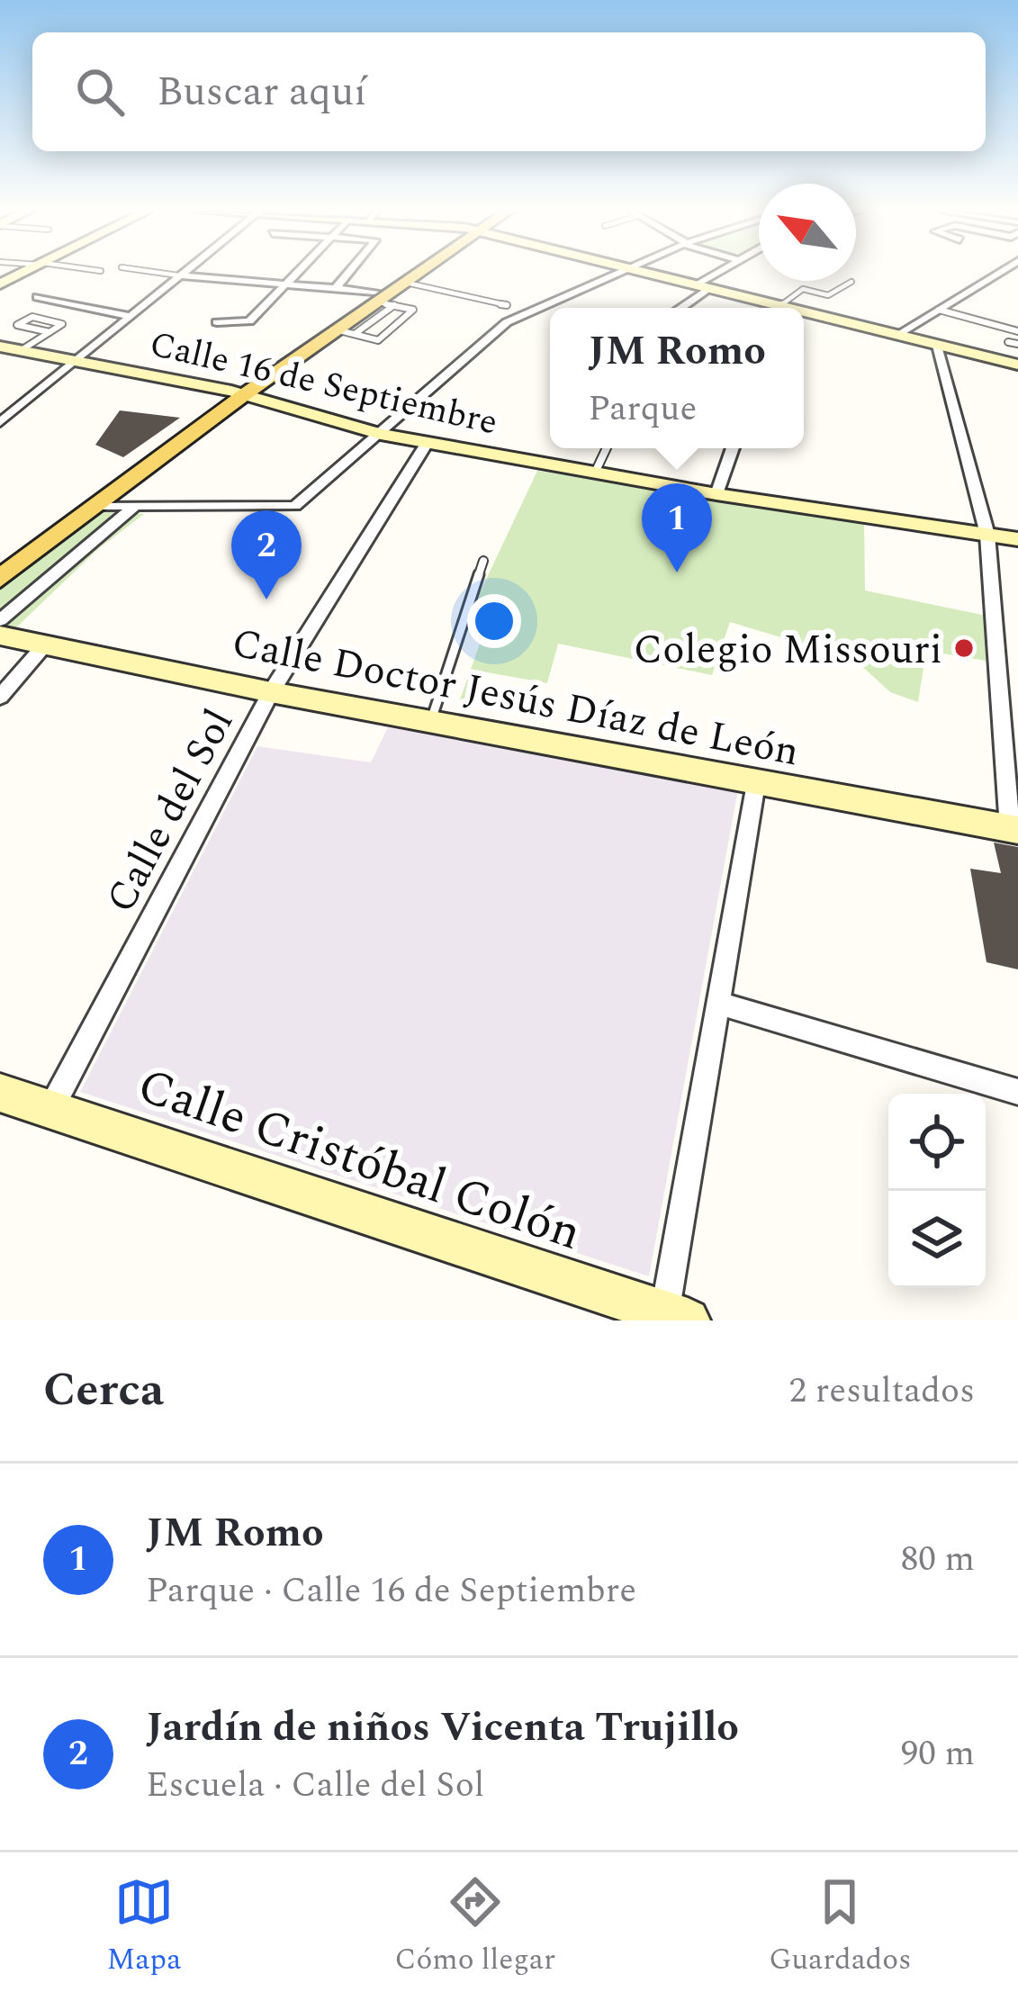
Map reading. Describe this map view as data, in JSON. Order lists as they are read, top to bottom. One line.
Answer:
{"streets":{"main road":["Calle 16 de Septiembre","Calle Doctor Jesús Díaz de León","Calle Cristóbal Colón"],"street":["Calle del Sol"]},"crossings":[["Calle 16 de Septiembre","Calle del Sol"],["Calle Doctor Jesús Díaz de León","Calle del Sol"],["Calle del Sol","Calle Cristóbal Colón"]],"places":["Colegio Missouri"],"north":"top left","page":{"search":"Buscar aquí","popup":["JM Romo","Parque"],"pins":["1","2"],"heading":["Cerca","2 resultados"],"list":[{"mark":"1","name":"JM Romo","note":"Parque · Calle 16 de Septiembre","value":"80 m"},{"mark":"2","name":"Jardín de niños Vicenta Trujillo","note":"Escuela · Calle del Sol","value":"90 m"}],"nav":["Mapa","Cómo llegar","Guardados"]}}
